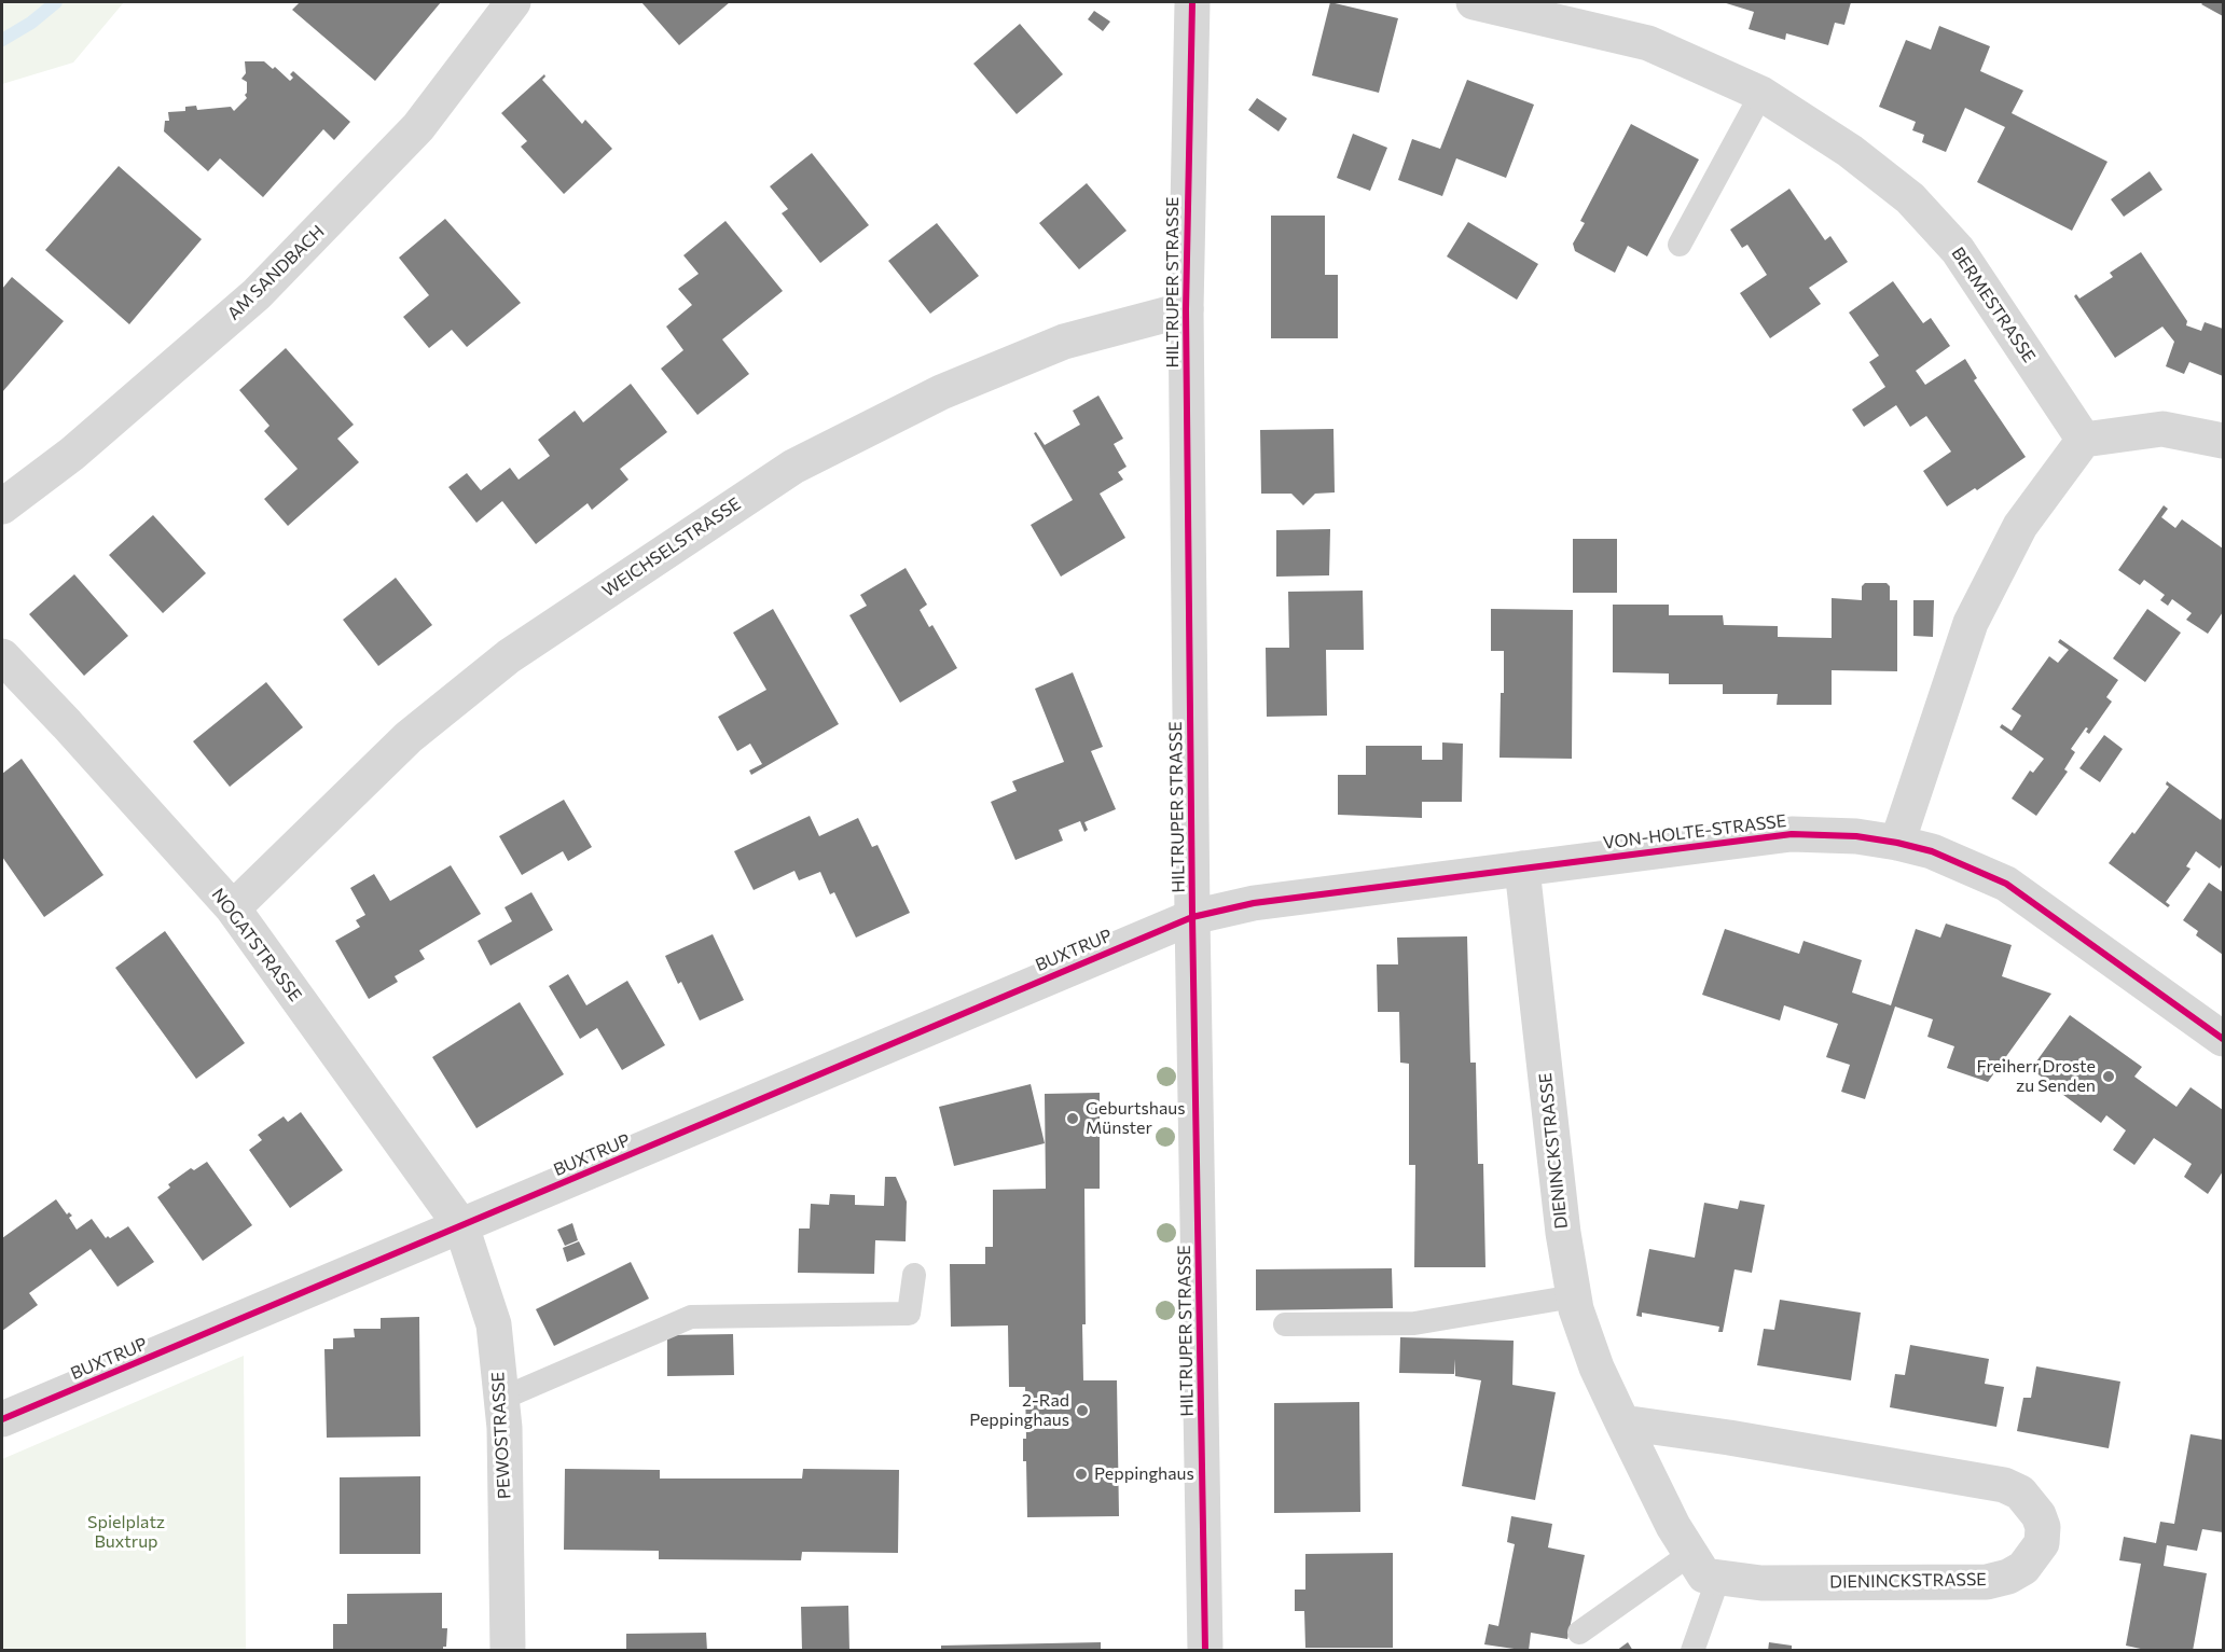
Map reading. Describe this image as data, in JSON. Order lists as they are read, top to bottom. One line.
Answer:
{"streets":{"street":["AM SANDBACH","HILTRUPER STRASSE","BERMESTRASSE","WEICHSELSTRASSE","VON-HOLTE-STRASSE","NOGATSTRASSE","BUXTRUP","DIENINCKSTRASSE","PEWOSTRASSE"]},"crossings":[["HILTRUPER STRASSE","WEICHSELSTRASSE"],["HILTRUPER STRASSE","VON-HOLTE-STRASSE"],["HILTRUPER STRASSE","BUXTRUP"],["WEICHSELSTRASSE","NOGATSTRASSE"],["VON-HOLTE-STRASSE","BUXTRUP"],["VON-HOLTE-STRASSE","DIENINCKSTRASSE"],["NOGATSTRASSE","BUXTRUP"],["NOGATSTRASSE","PEWOSTRASSE"],["BUXTRUP","PEWOSTRASSE"]],"parks":["Spielplatz Buxtrup"],"places":["Freiherr Droste zu Senden","Geburtshaus Münster","2-Rad Peppinghaus","Peppinghaus"]}
